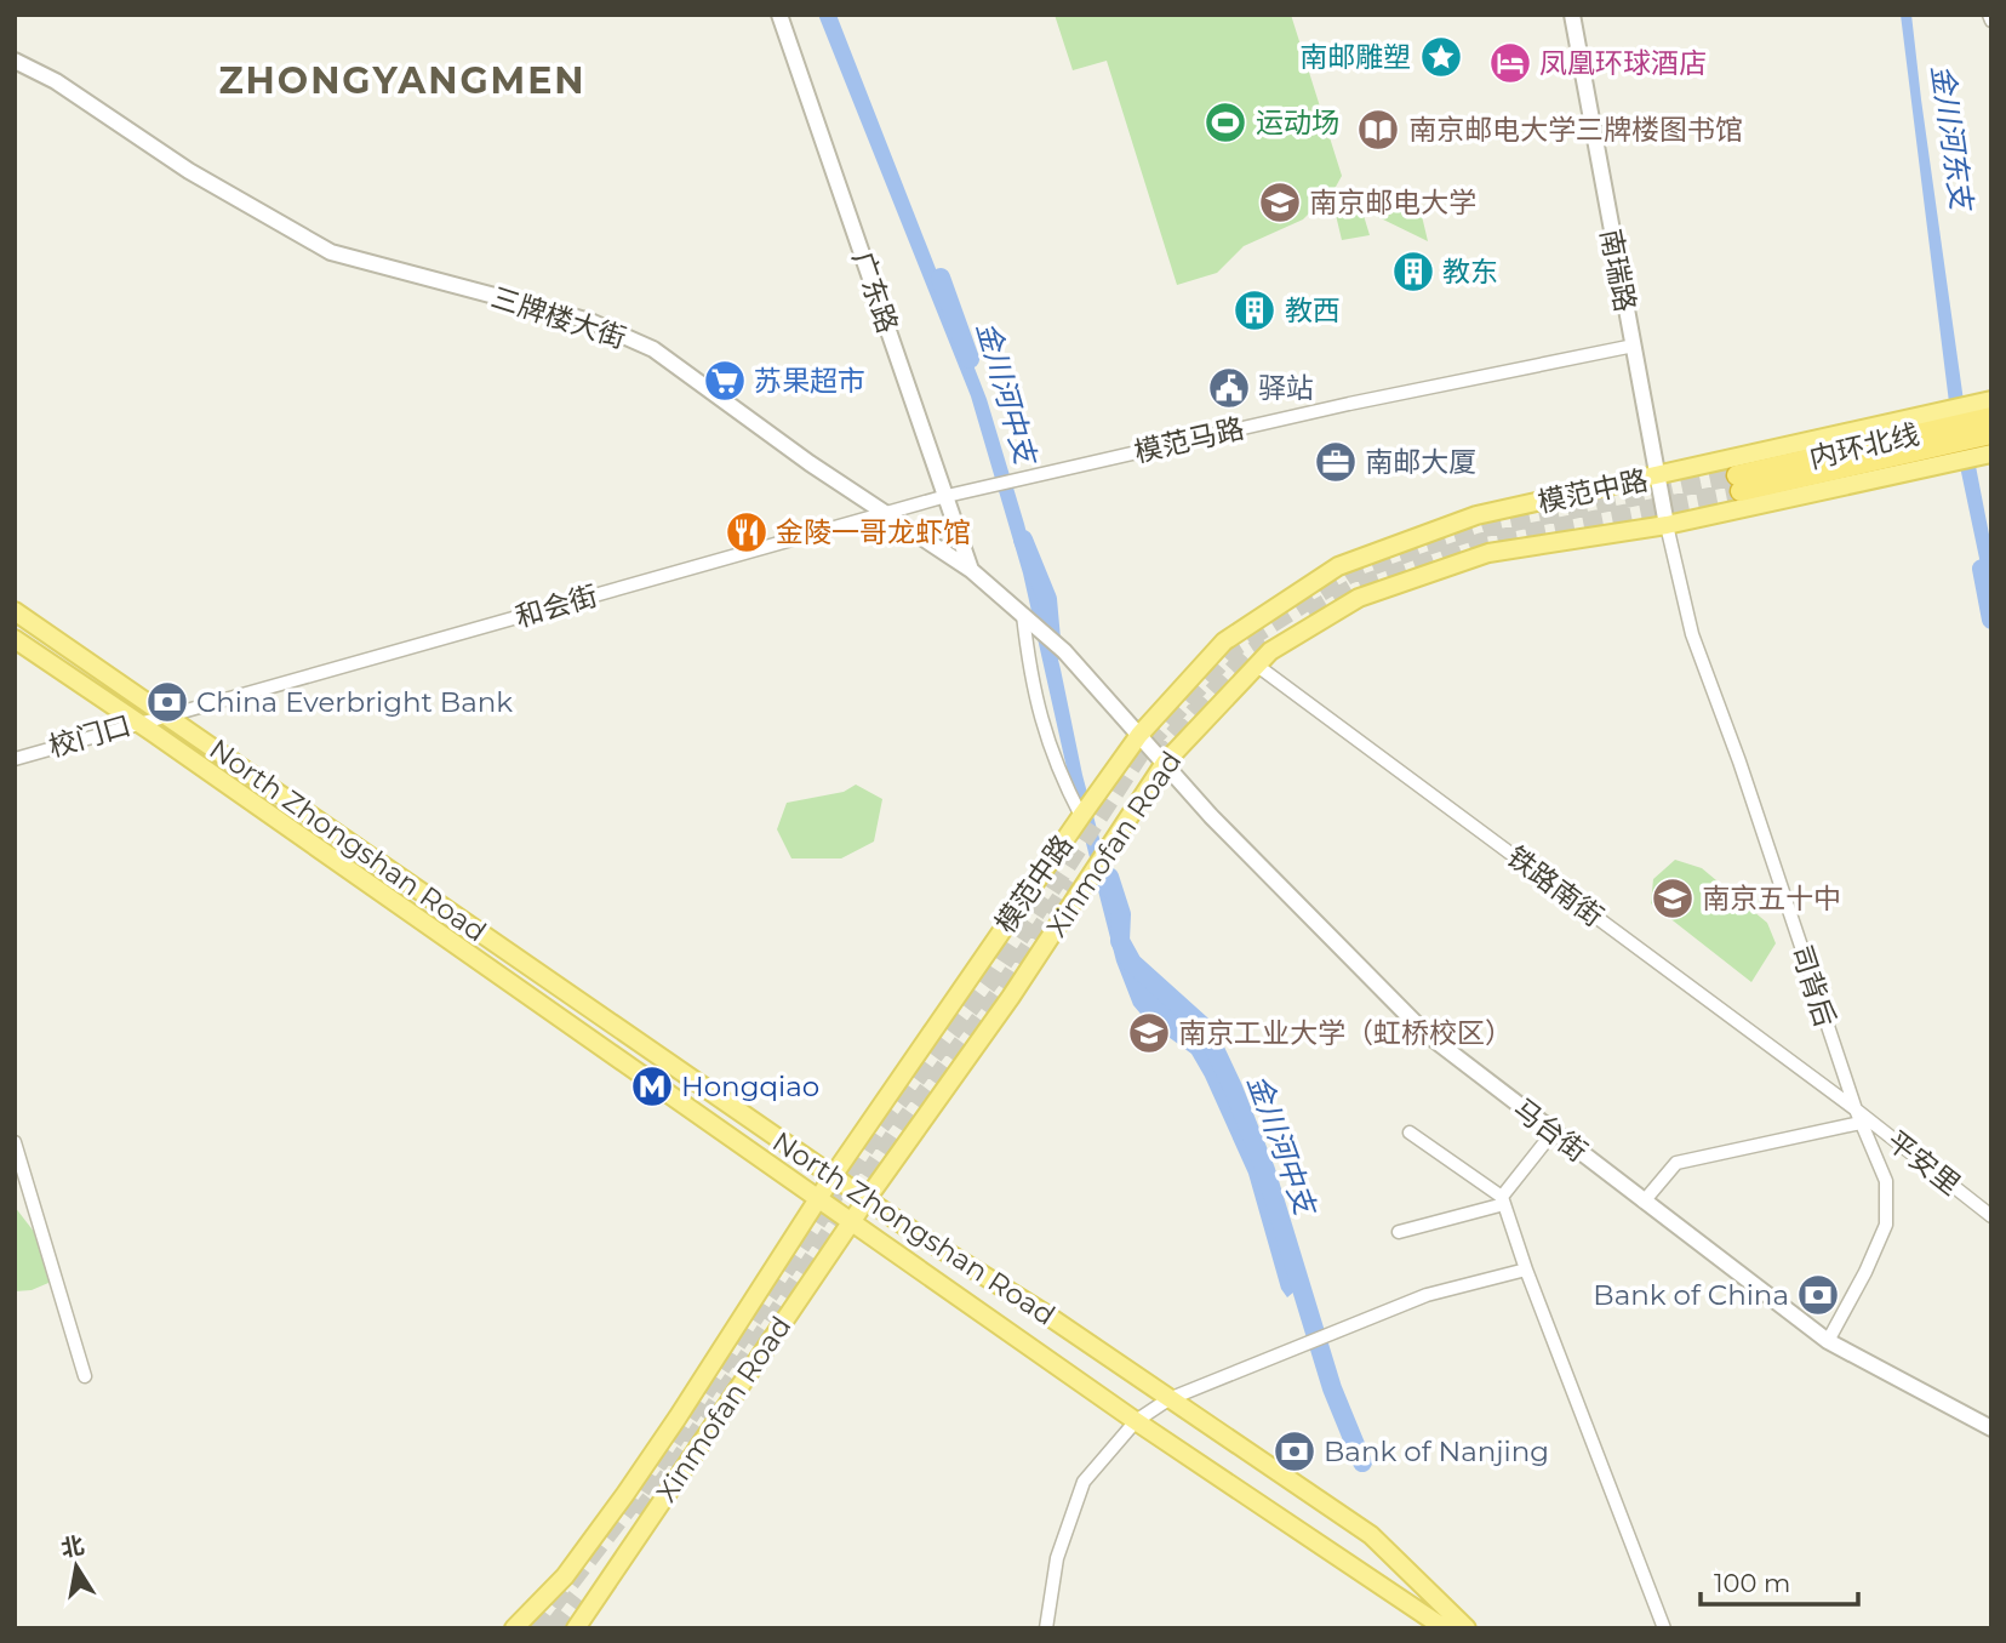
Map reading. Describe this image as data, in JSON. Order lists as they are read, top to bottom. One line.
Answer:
{"streets":{"highway":["内环北线"],"main road":["模范中路","North Zhongshan Road","Xinmofan Road"],"street":["南瑞路","广东路","三牌楼大街","模范马路","和会街","校门口","铁路南街","司背后","马台街","平安里"]},"crossings":[["南瑞路","模范马路"],["南瑞路","模范中路"],["南瑞路","Xinmofan Road"],["南瑞路","司背后"],["广东路","三牌楼大街"],["广东路","模范马路"],["广东路","和会街"],["三牌楼大街","模范中路"],["三牌楼大街","和会街"],["三牌楼大街","Xinmofan Road"],["三牌楼大街","马台街"],["模范马路","和会街"],["内环北线","Xinmofan Road"],["模范中路","North Zhongshan Road"],["和会街","校门口"],["和会街","North Zhongshan Road"],["校门口","North Zhongshan Road"],["North Zhongshan Road","Xinmofan Road"],["Xinmofan Road","铁路南街"],["Xinmofan Road","司背后"],["Xinmofan Road","马台街"],["铁路南街","司背后"],["铁路南街","平安里"],["司背后","马台街"],["司背后","平安里"]],"districts":["ZHONGYANGMEN"],"water":["金川河东支","金川河中支"],"places":{"place":["南邮雕塑"],"hotel":["凤凰环球酒店"],"sports":["运动场"],"library":["南京邮电大学三牌楼图书馆"],"school or university":["南京邮电大学","南京五十中","南京工业大学（虹桥校区）"],"building":["教东","教西"],"supermarket":["苏果超市"],"public building":["驿站"],"office":["南邮大厦"],"restaurant":["金陵一哥龙虾馆"],"bank":["China Everbright Bank","Bank of China","Bank of Nanjing"],"metro station":["Hongqiao"]},"scale_bar":"100 m","north":"top"}
